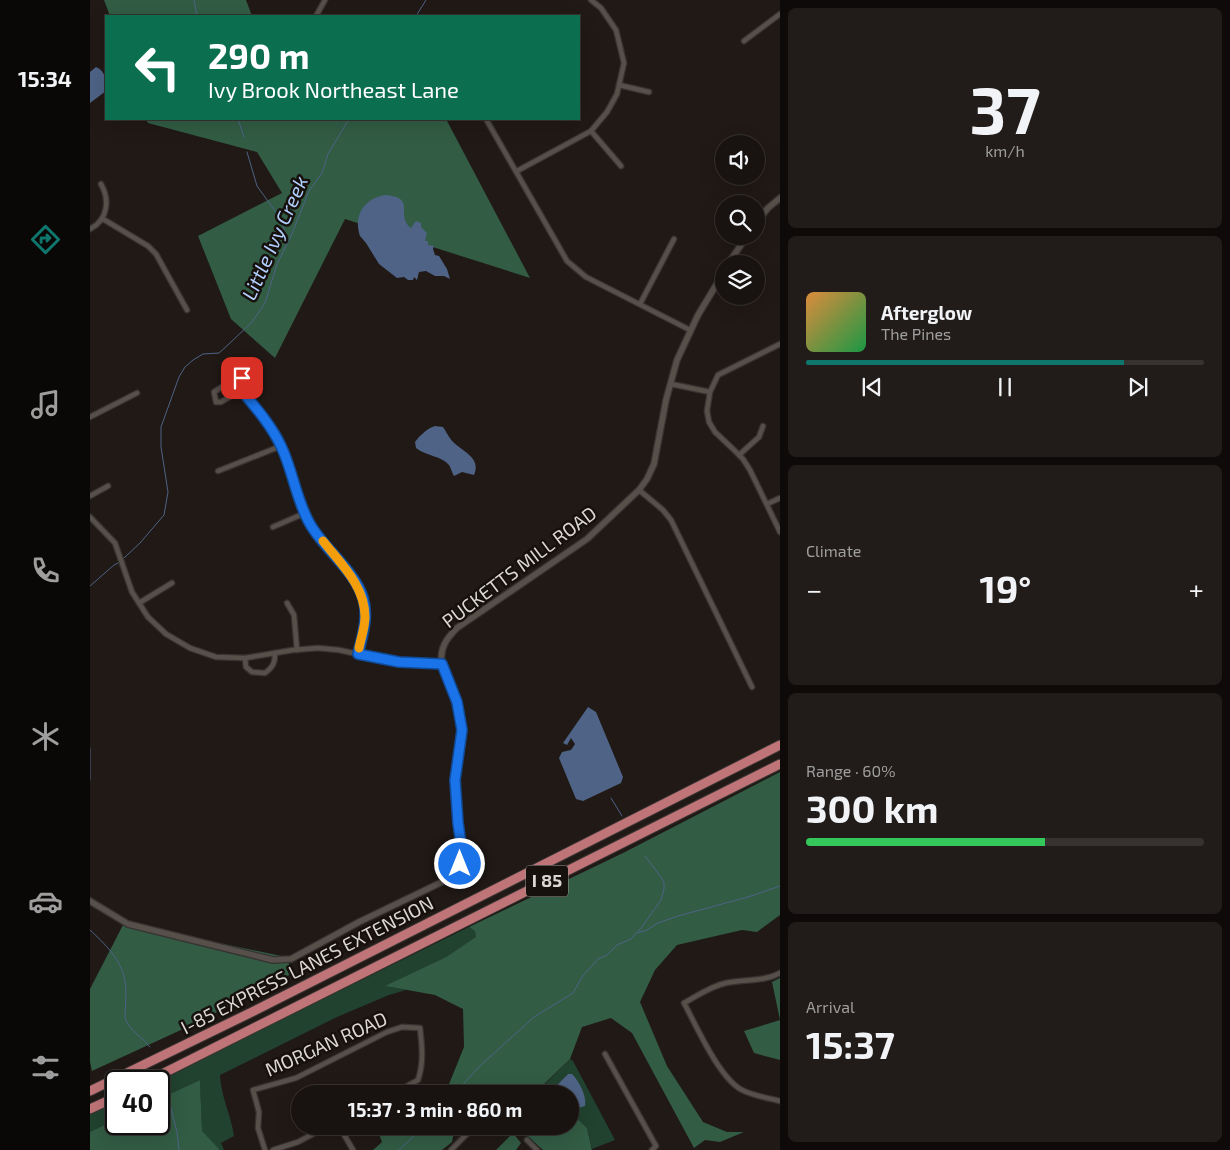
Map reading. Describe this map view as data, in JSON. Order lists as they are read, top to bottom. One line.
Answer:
{"streets":{"highway":["I 85","I-85 EXPRESS LANES EXTENSION"],"street":["PUCKETTS MILL ROAD","MORGAN ROAD"]},"water":["Little Ivy Creek"],"page":{"tabs":"15:34","tile":[["37","km/h"],"Climate",["Range · 60%","300 km"],["Arrival","15:37"]],"turn":["290 m","Ivy Brook Northeast Lane"],"song":["Afterglow","The Pines"],"heat":["−","19°","+"],"limit":"40","trip":"15:37 · 3 min · 860 m"}}
